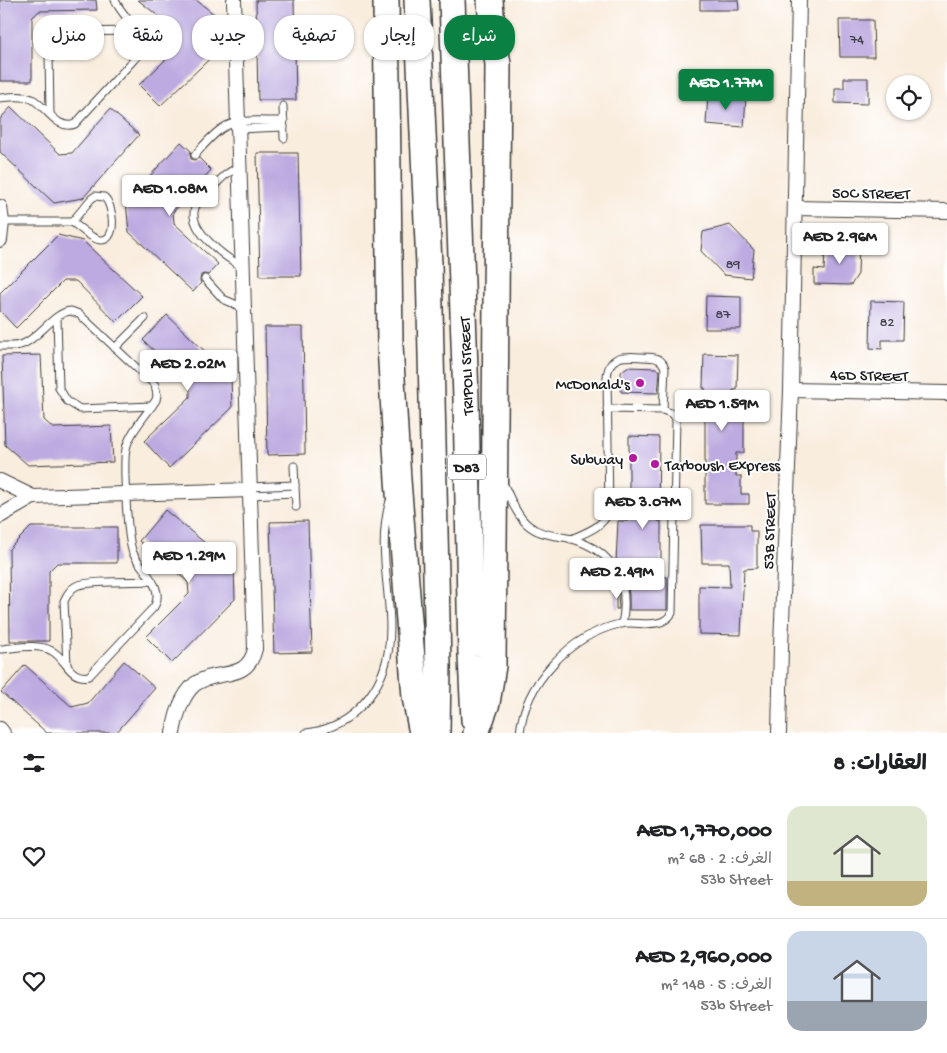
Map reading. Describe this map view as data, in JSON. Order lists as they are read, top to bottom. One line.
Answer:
{"streets":{"highway":["TRIPOLI STREET","D83"],"street":["50C STREET","46D STREET","53B STREET"]},"crossings":[["50C STREET","53B STREET"],["46D STREET","53B STREET"]],"places":["McDonald's","Subway","Tarboush Express"],"house_numbers":["74","89","87","82"],"page":{"chip":["شراء","إيجار","تصفية","جديد","شقة","منزل"],"price":["AED 1.77M","AED 1.08M","AED 2.96M","AED 2.02M","AED 1.59M","AED 3.07M","AED 1.29M","AED 2.49M"],"heading":"العقارات: 8","list":[{"name":"AED 1,770,000","note":"الغرف: 2 · 68 m² · 53b Street"},{"name":"AED 2,960,000","note":"الغرف: 5 · 148 m² · 53b Street"}]}}
